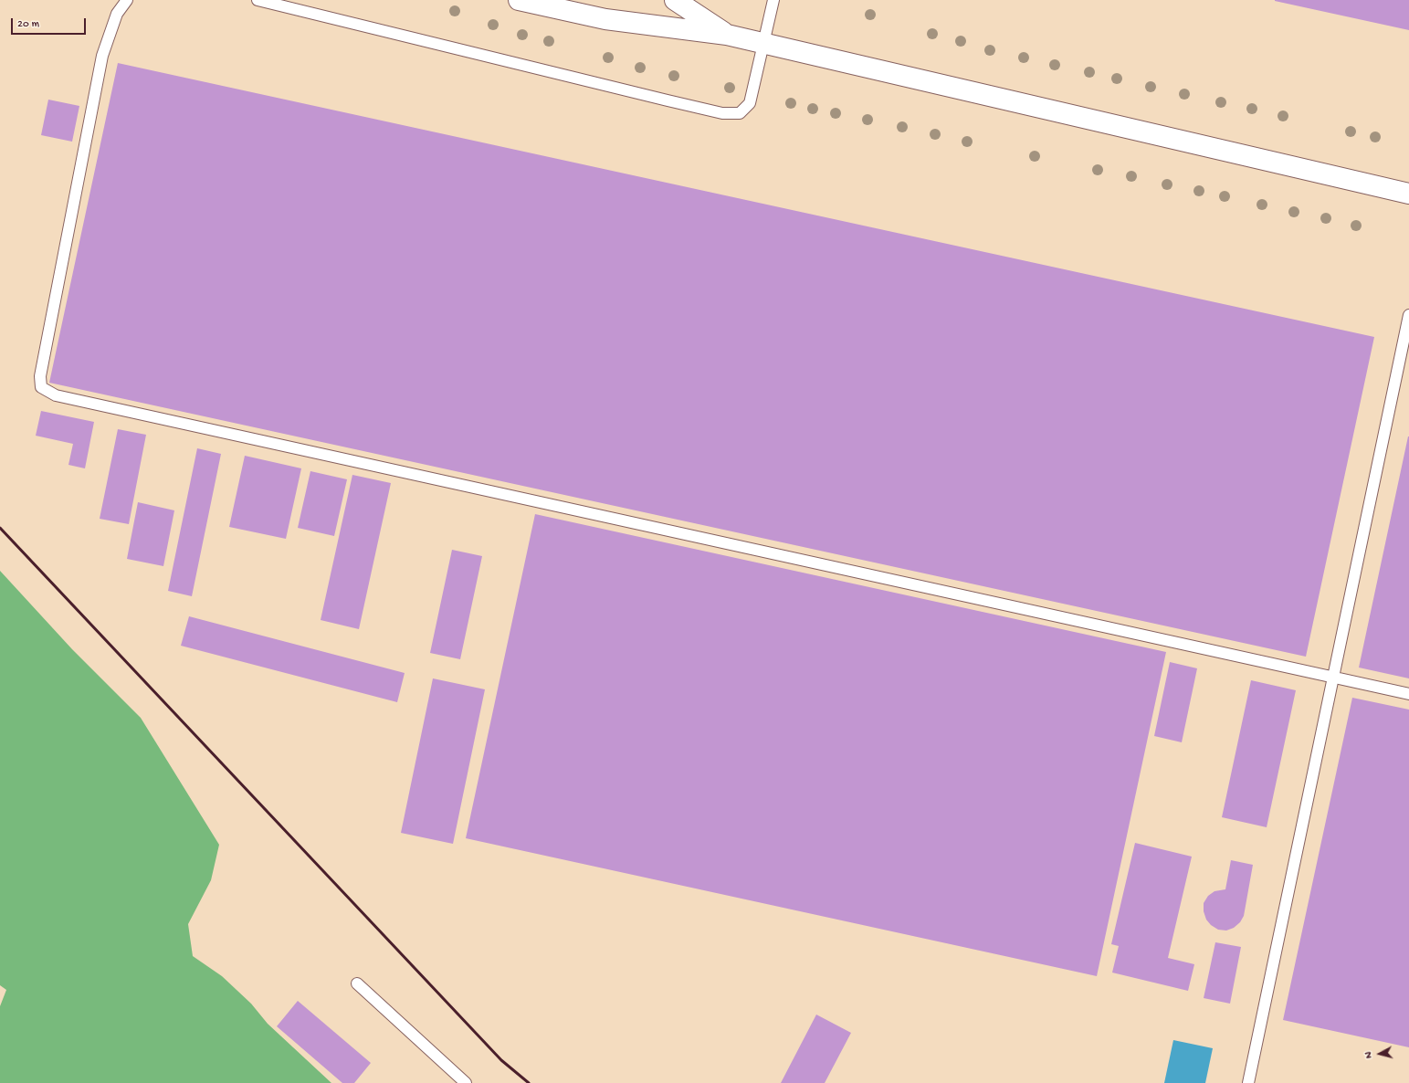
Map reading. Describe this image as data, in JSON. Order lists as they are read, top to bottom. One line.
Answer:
{"scale_bar":"20 m","north":"left"}
